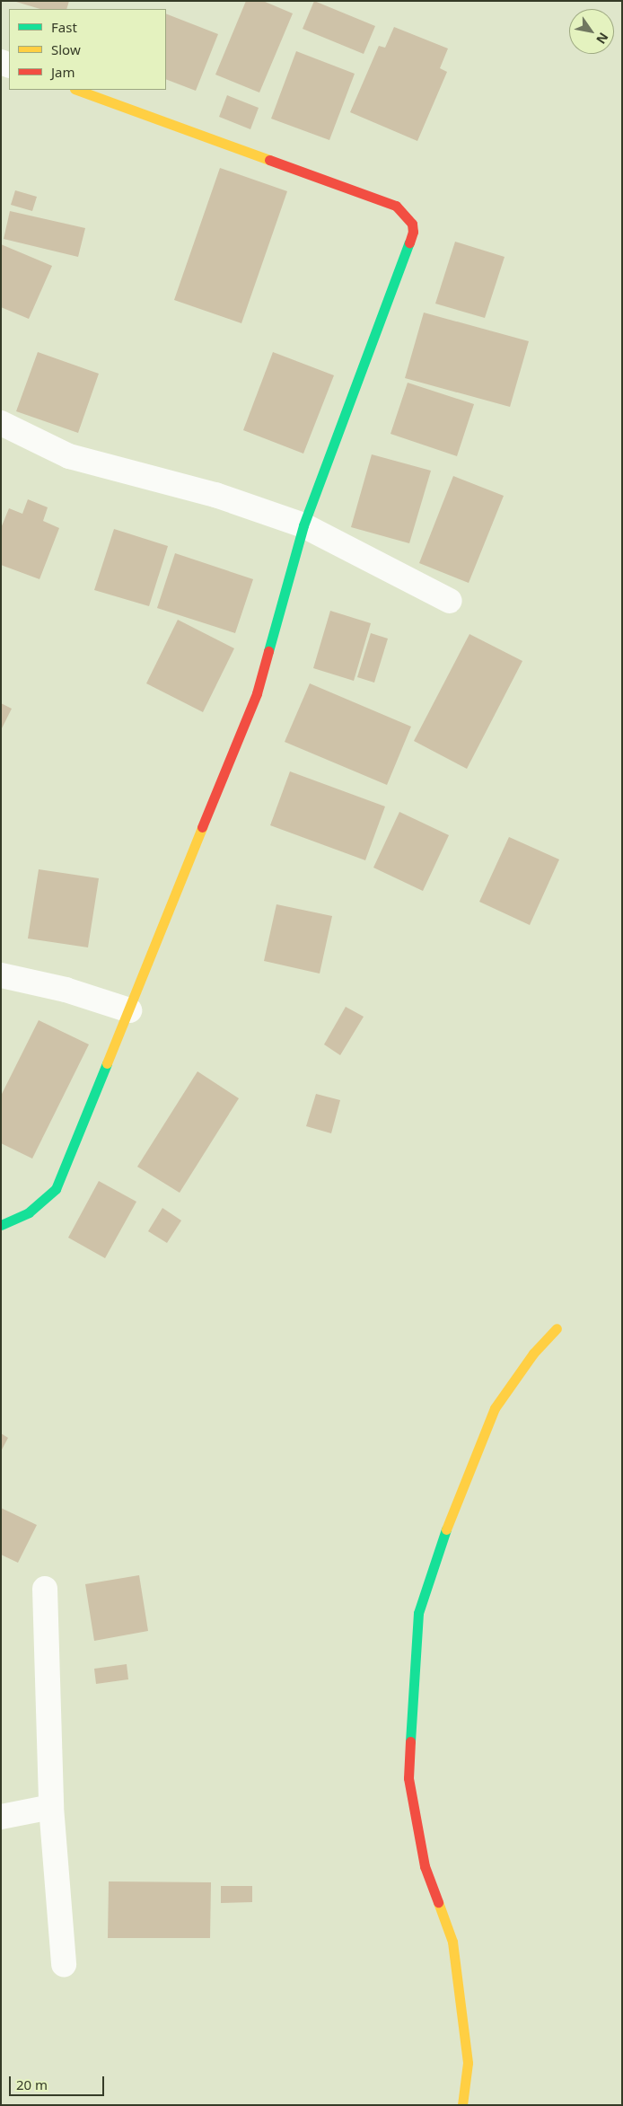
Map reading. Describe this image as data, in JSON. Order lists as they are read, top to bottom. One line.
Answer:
{"legend":["Fast","Slow","Jam"],"scale_bar":"20 m","north":"bottom right"}
